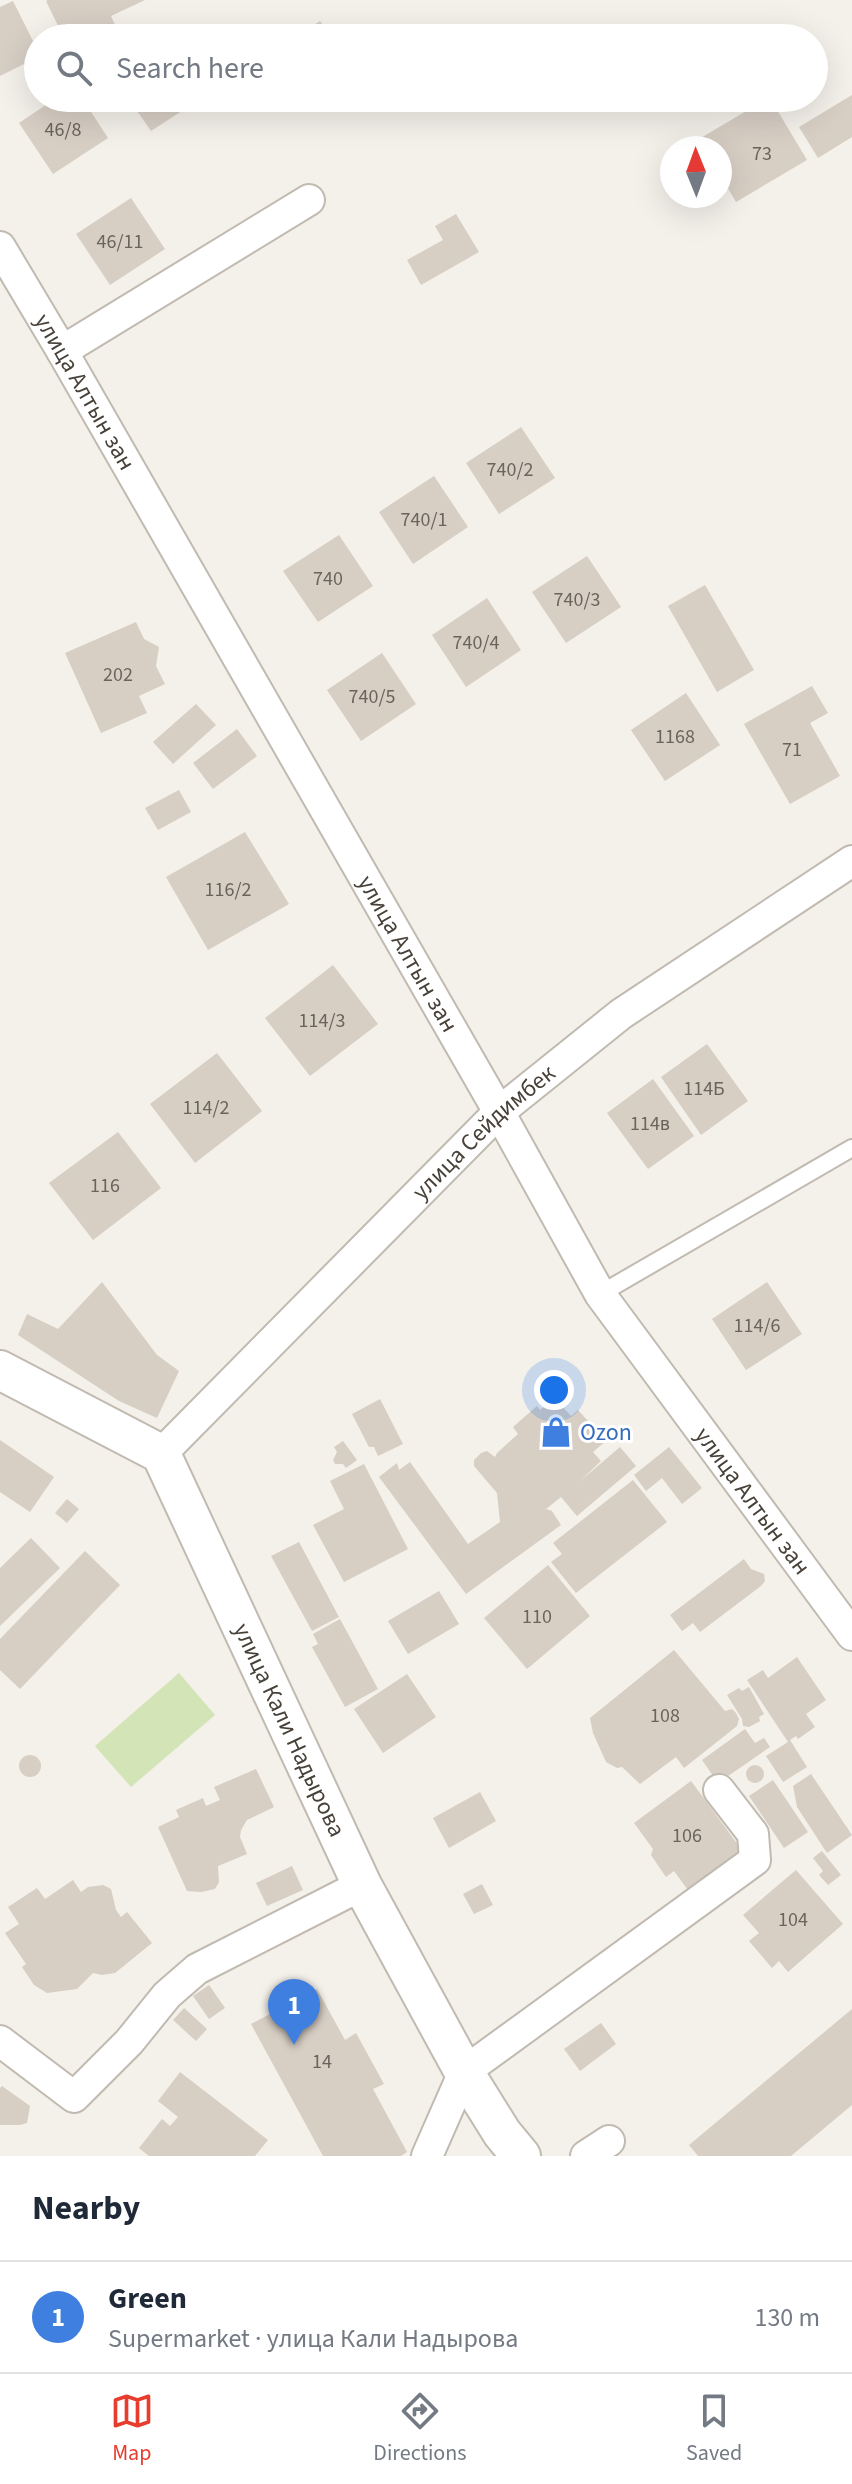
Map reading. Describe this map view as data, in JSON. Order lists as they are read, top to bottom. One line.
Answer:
{"streets":{"street":["улица Алтын зан","улица Сейдимбек","улица Кали Надырова"]},"crossings":[["улица Алтын зан","улица Сейдимбек"],["улица Сейдимбек","улица Кали Надырова"]],"places":{"shop":["Ozon"]},"house_numbers":["46/8","73","46/11","740/2","740/1","740","740/3","740/4","202","740/5","1168","71","116/2","114/3","114Б","114/2","114в","116","114/6","110","108","106","104","14"],"north":"top","page":{"search":"Search here","pins":"1","heading":"Nearby","list":[{"mark":"1","name":"Green","note":"Supermarket · улица Кали Надырова","value":"130 m"}],"nav":["Map","Directions","Saved"]}}
